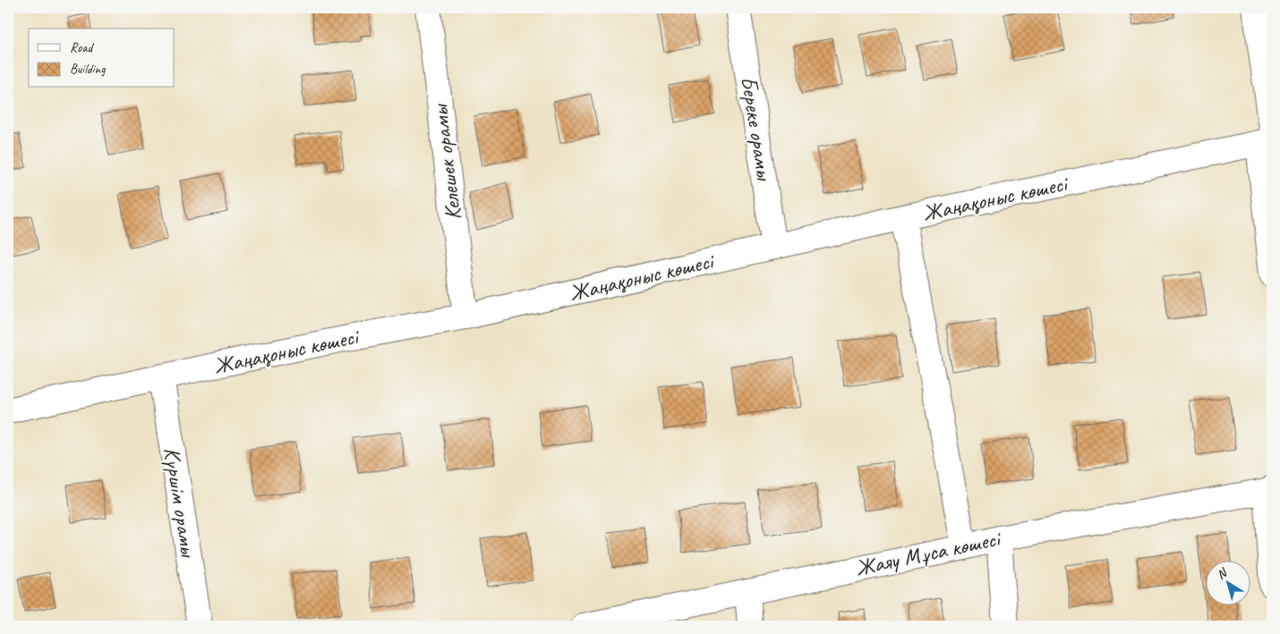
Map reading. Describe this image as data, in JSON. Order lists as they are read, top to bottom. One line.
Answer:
{"streets":{"street":["Береке орамы","Келешек орамы","Жаңақоныс көшесі","Күршім орамы","Жаяу Мұса көшесі"]},"crossings":[["Береке орамы","Жаңақоныс көшесі"],["Келешек орамы","Жаңақоныс көшесі"],["Жаңақоныс көшесі","Күршім орамы"]],"legend":["Road","Building"],"north":"top left"}
